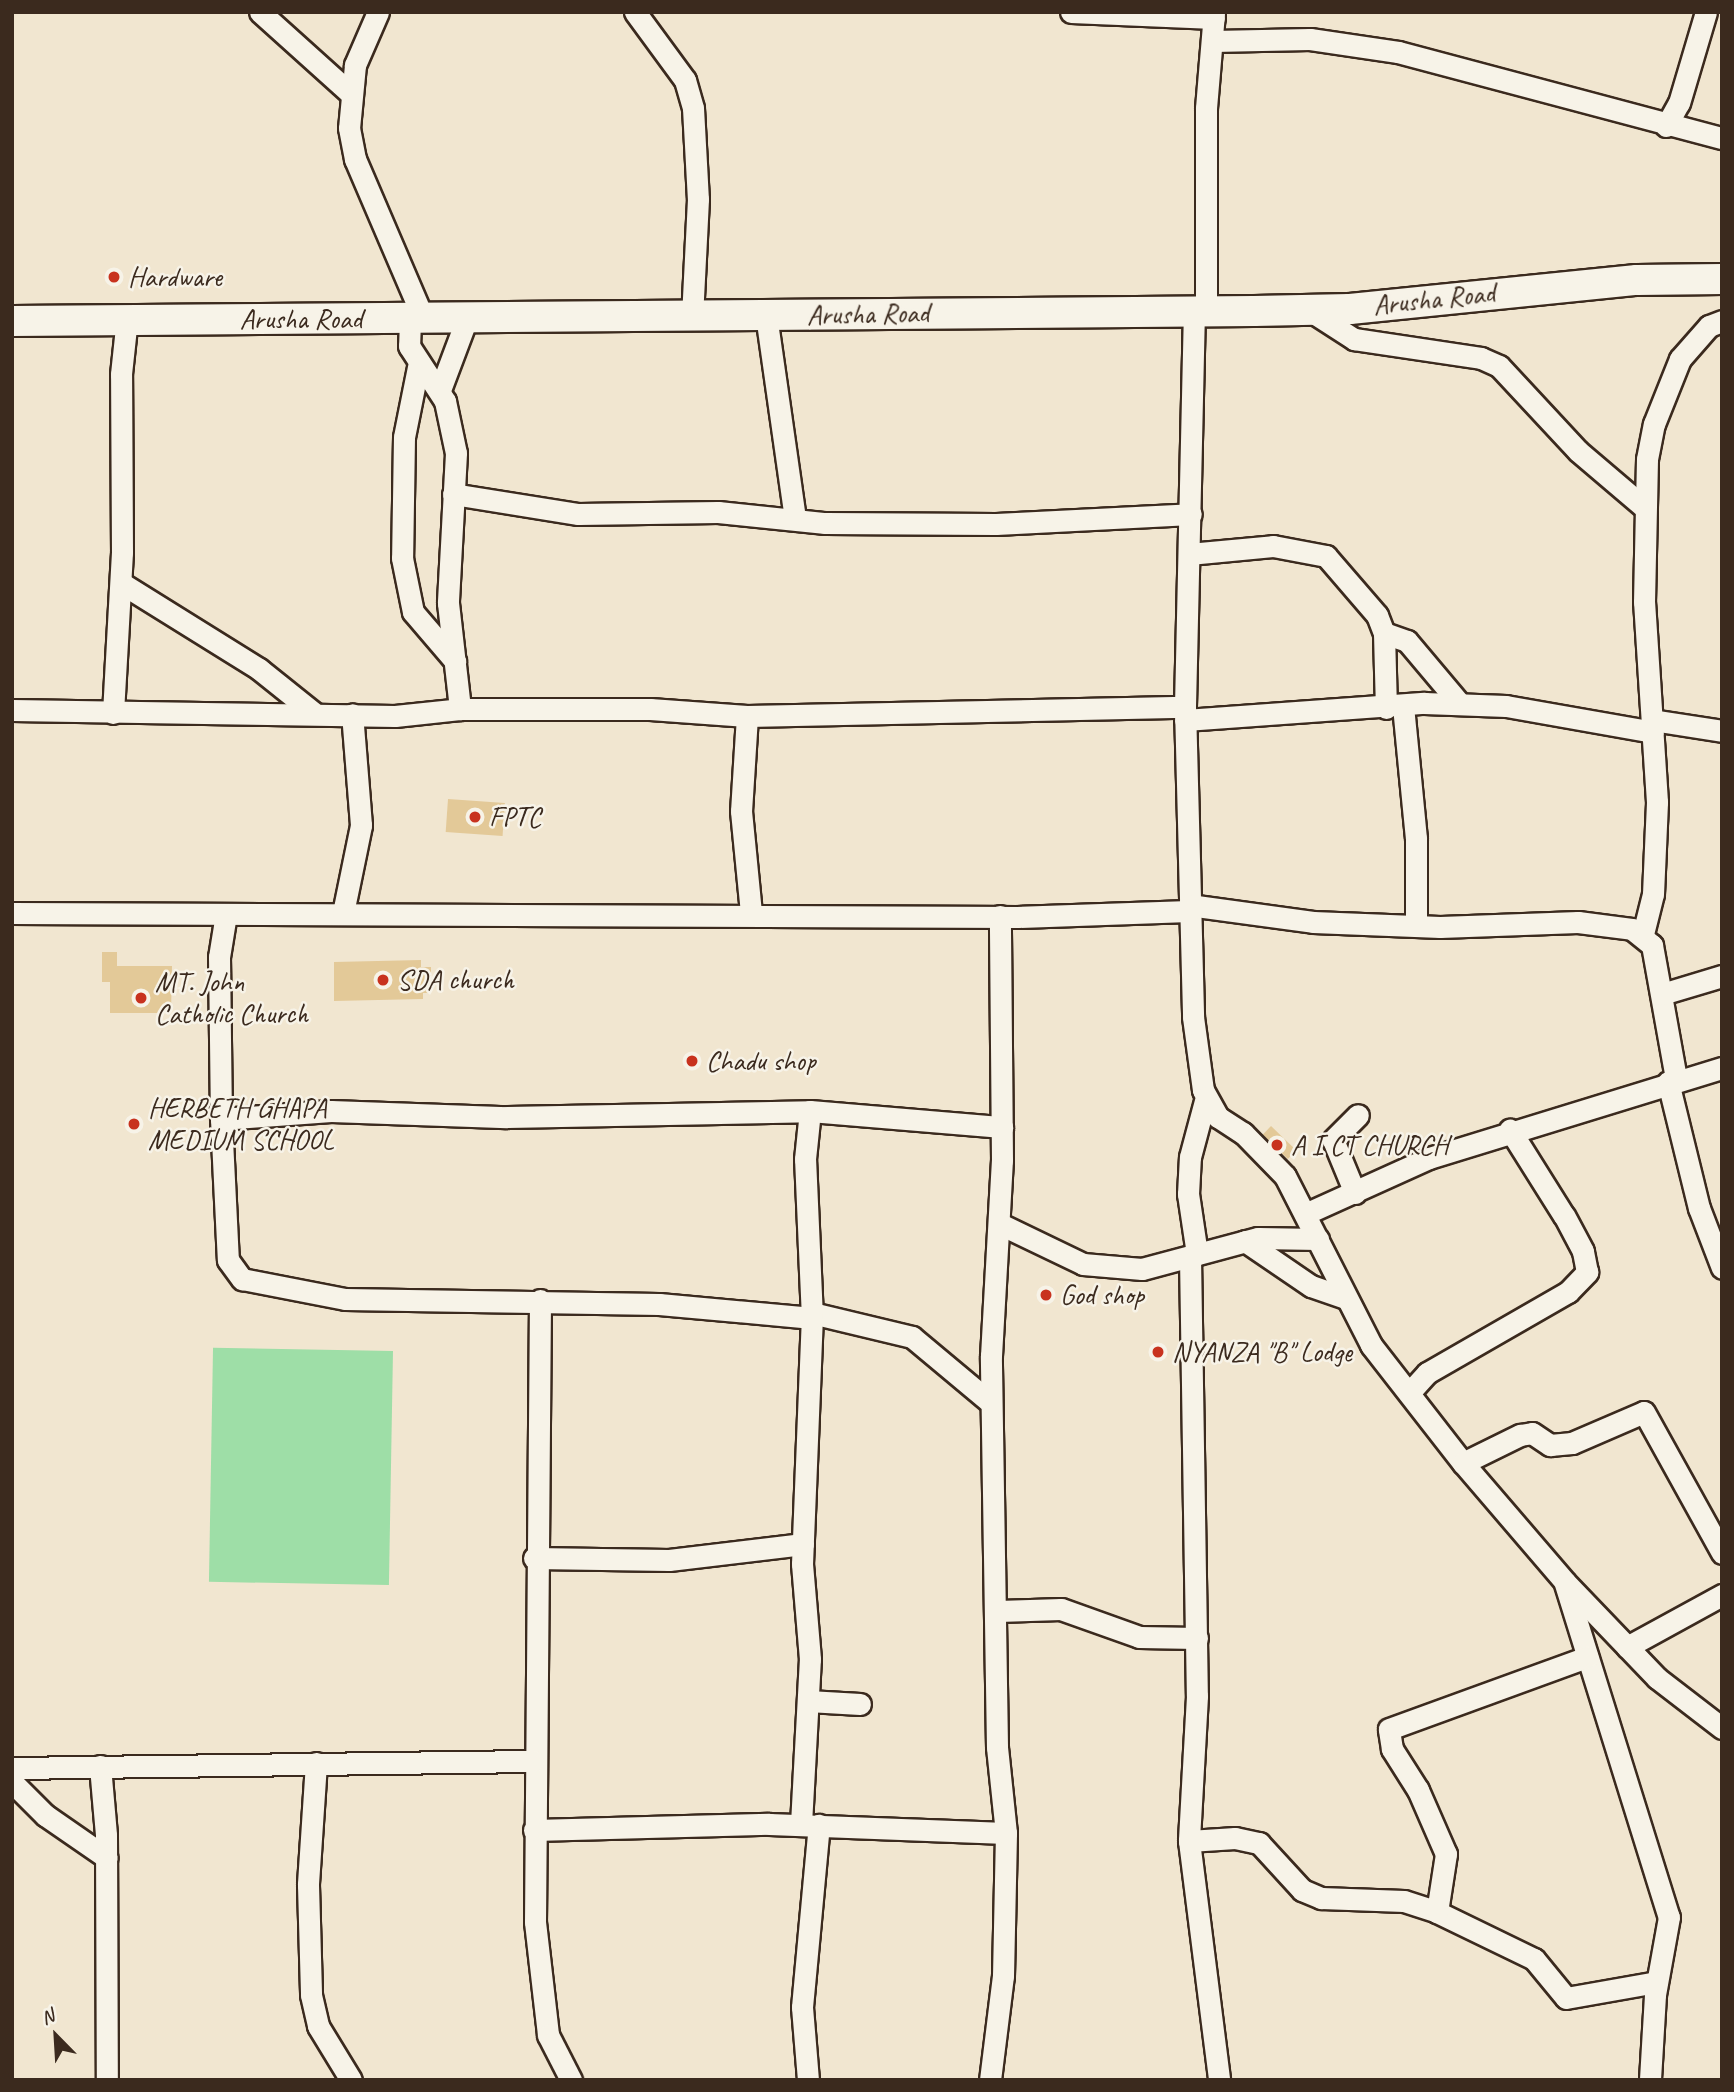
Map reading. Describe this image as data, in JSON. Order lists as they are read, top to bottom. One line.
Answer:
{"streets":{"main road":["Arusha Road"]},"places":["Hardware","FPTC","SDA church","MT. John Catholic Church","Chadu shop","HERBETH GHAPA MEDIUM SCHOOL","A I CT CHURCH","God shop","NYANZA \"B\" Lodge"],"north":"top left"}
